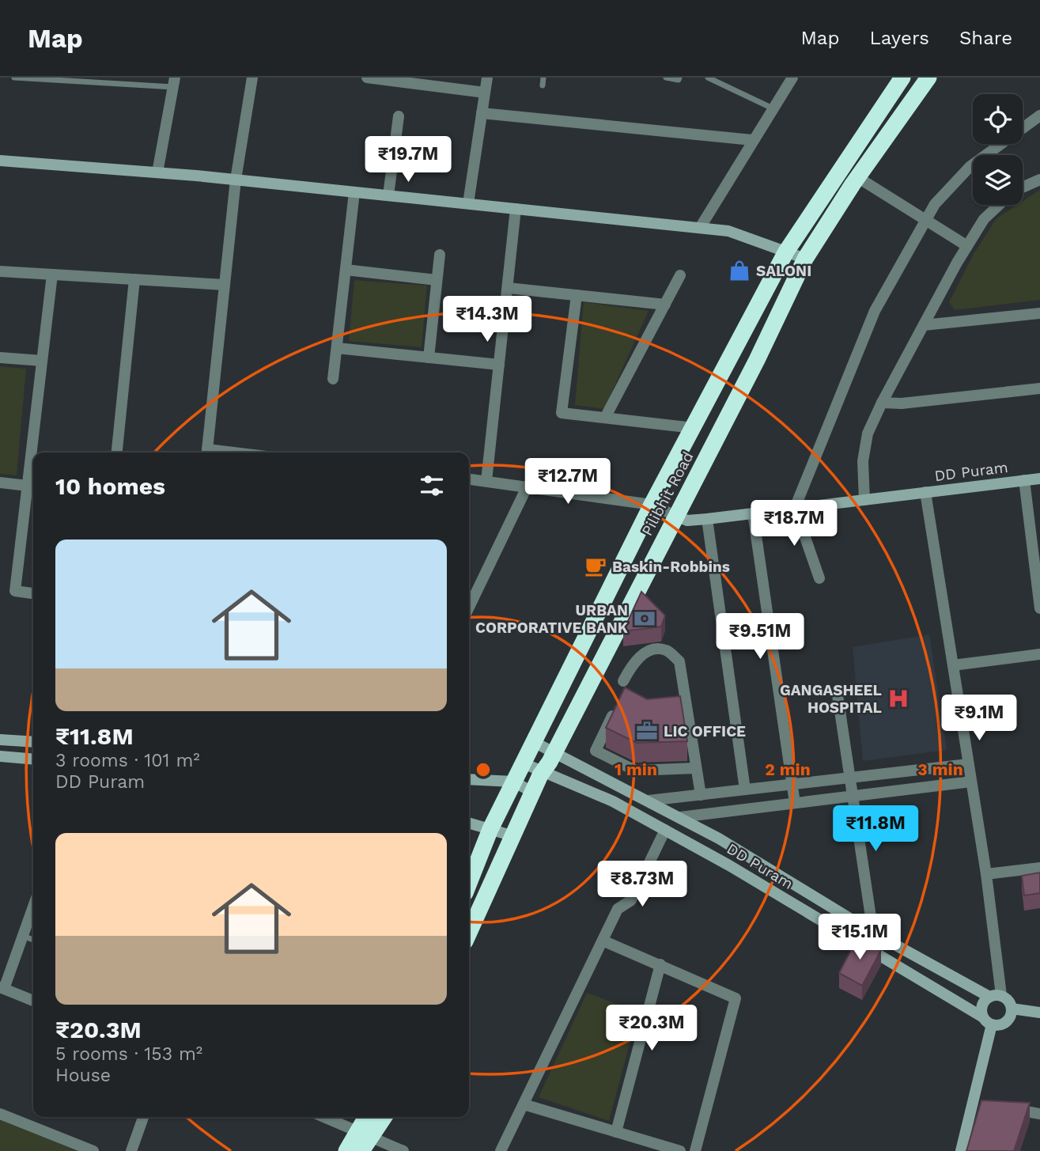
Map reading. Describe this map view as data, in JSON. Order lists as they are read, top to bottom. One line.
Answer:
{"streets":{"highway":["Pilibhit Road"],"street":["DD Puram"]},"crossings":[["DD Puram","Pilibhit Road"]],"places":{"shop":["SALONI"],"cafe":["Baskin-Robbins"],"bank":["URBAN CORPORATIVE BANK"],"hospital":["GANGASHEEL HOSPITAL"],"office":["LIC OFFICE"]},"page":{"header":"Map","nav":["Map","Layers","Share"],"price":["₹19.7M","₹14.3M","₹12.7M","₹18.7M","₹9.51M","₹9.1M","₹11.8M","₹8.73M","₹15.1M","₹20.3M"],"heading":"10 homes","list":[{"name":"₹11.8M","note":"3 rooms · 101 m² · DD Puram"},{"name":"₹20.3M","note":"5 rooms · 153 m² · House"}]},"rings":["1 min","2 min","3 min"]}
